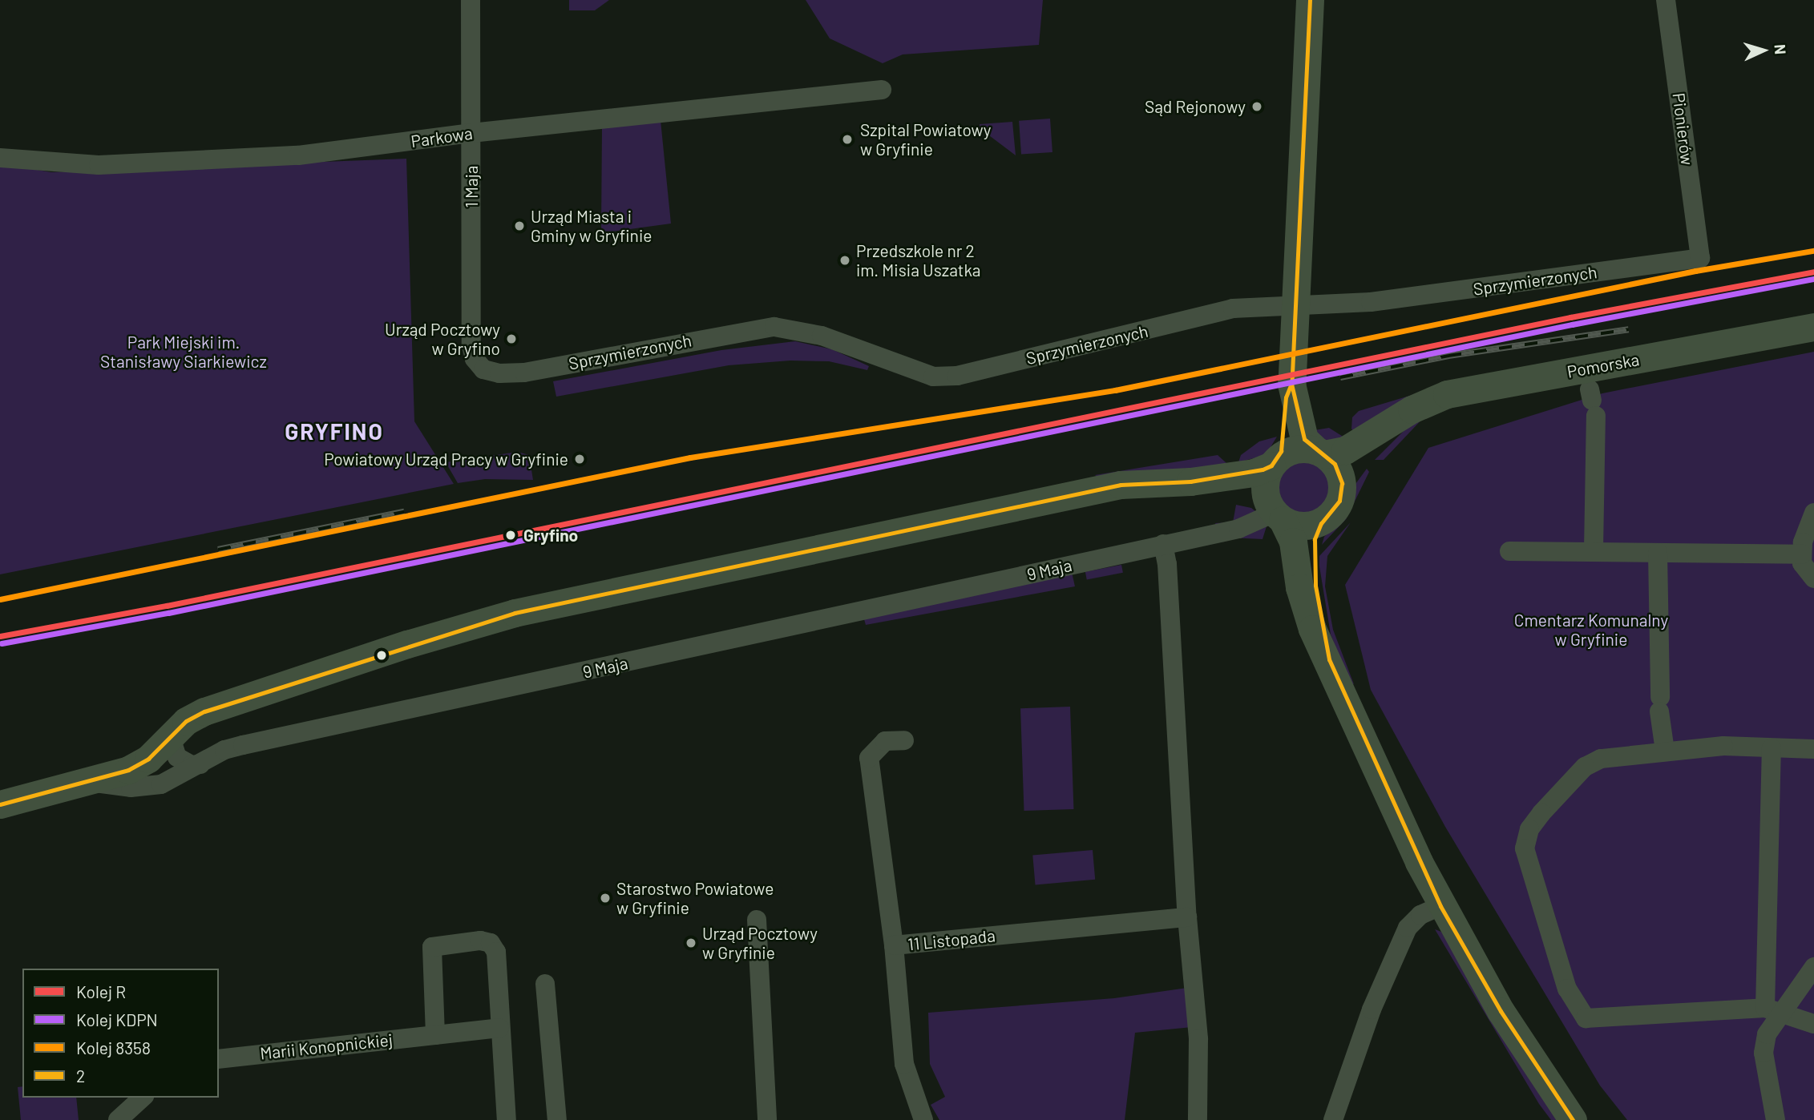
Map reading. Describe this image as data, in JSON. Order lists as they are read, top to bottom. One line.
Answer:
{"streets":{"street":["Pionierów","Parkowa","1 Maja","Sprzymierzonych","Pomorska","9 Maja","11 Listopada","Marii Konopnickiej"]},"crossings":[["Pionierów","Sprzymierzonych"],["Parkowa","1 Maja"],["1 Maja","Sprzymierzonych"],["Pomorska","9 Maja"]],"districts":["GRYFINO"],"parks":["Park Miejski im. Stanisławy Siarkiewicz","Cmentarz Komunalny w Gryfinie"],"places":["Sąd Rejonowy","Szpital Powiatowy w Gryfinie","Urząd Miasta i Gminy w Gryfinie","Przedszkole nr 2 im. Misia Uszatka","Urząd Pocztowy w Gryfino","Powiatowy Urząd Pracy w Gryfinie","Gryfino","Starostwo Powiatowe w Gryfinie","Urząd Pocztowy w Gryfinie"],"lines":["transit line 2","rail line 8358","rail line R","rail line KDPN"],"legend":["Kolej R","Kolej KDPN","Kolej 8358","2"],"north":"right"}
